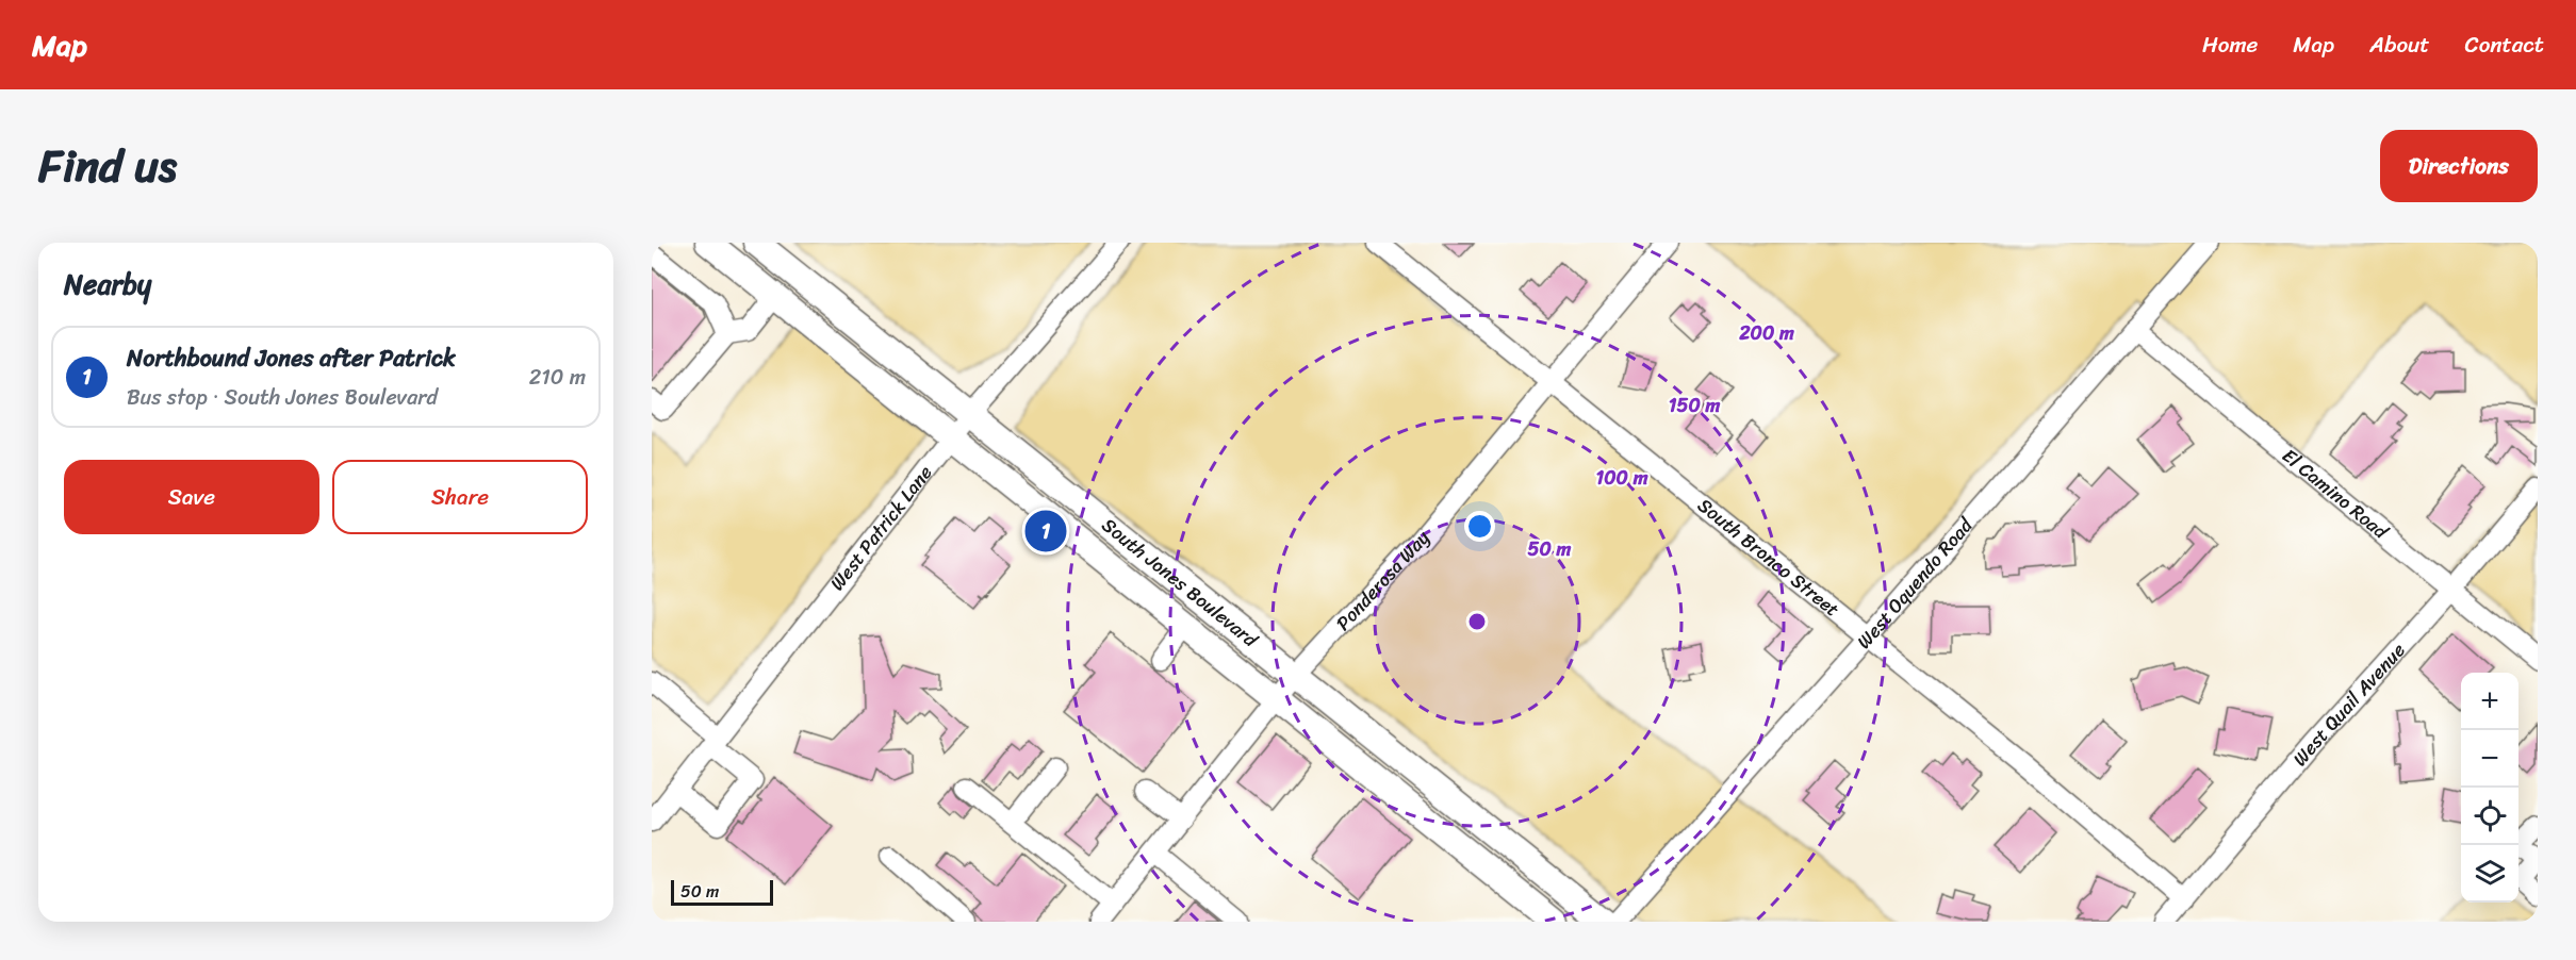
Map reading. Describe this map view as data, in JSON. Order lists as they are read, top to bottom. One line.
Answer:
{"streets":{"main road":["South Jones Boulevard"],"street":["El Camino Road","West Patrick Lane","South Bronco Street","Ponderosa Way","West Oquendo Road","West Quail Avenue"]},"crossings":[["El Camino Road","West Oquendo Road"],["El Camino Road","West Quail Avenue"],["West Patrick Lane","South Jones Boulevard"],["South Bronco Street","Ponderosa Way"],["South Bronco Street","West Oquendo Road"],["South Bronco Street","West Quail Avenue"],["Ponderosa Way","South Jones Boulevard"]],"scale_bar":"50 m","page":{"header":"Map","nav":["Home","Map","About","Contact"],"title":"Find us","buttons":["Directions",["Save","Share"]],"heading":"Nearby","list":[{"mark":"1","name":"Northbound Jones after Patrick","note":"Bus stop · South Jones Boulevard","value":"210 m"}],"pins":"1","map_buttons":["+","−"],"scale":"50 m"},"rings":["200 m","150 m","100 m","50 m"]}
